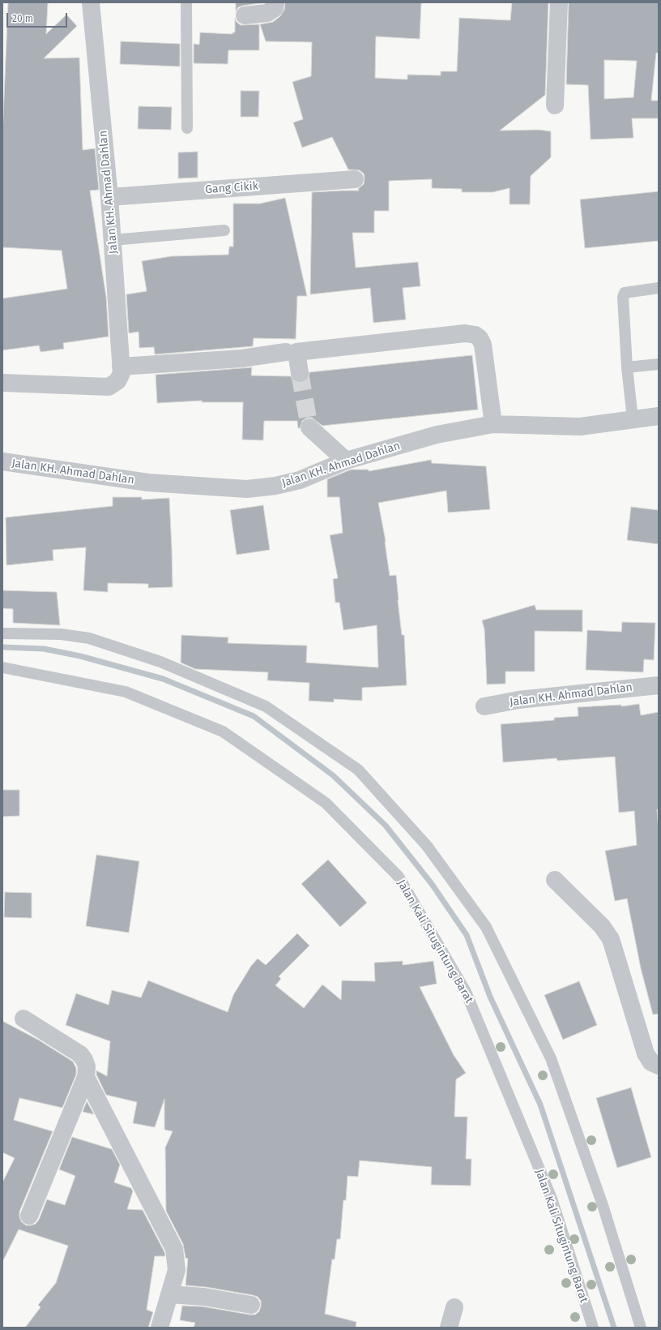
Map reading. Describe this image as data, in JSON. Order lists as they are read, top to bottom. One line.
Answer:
{"streets":{"street":["Gang Cikik","Jalan KH. Ahmad Dahlan"],"lane":["Jalan Kali Situgintung Barat"]},"crossings":[["Gang Cikik","Jalan KH. Ahmad Dahlan"]],"scale_bar":"20 m"}
